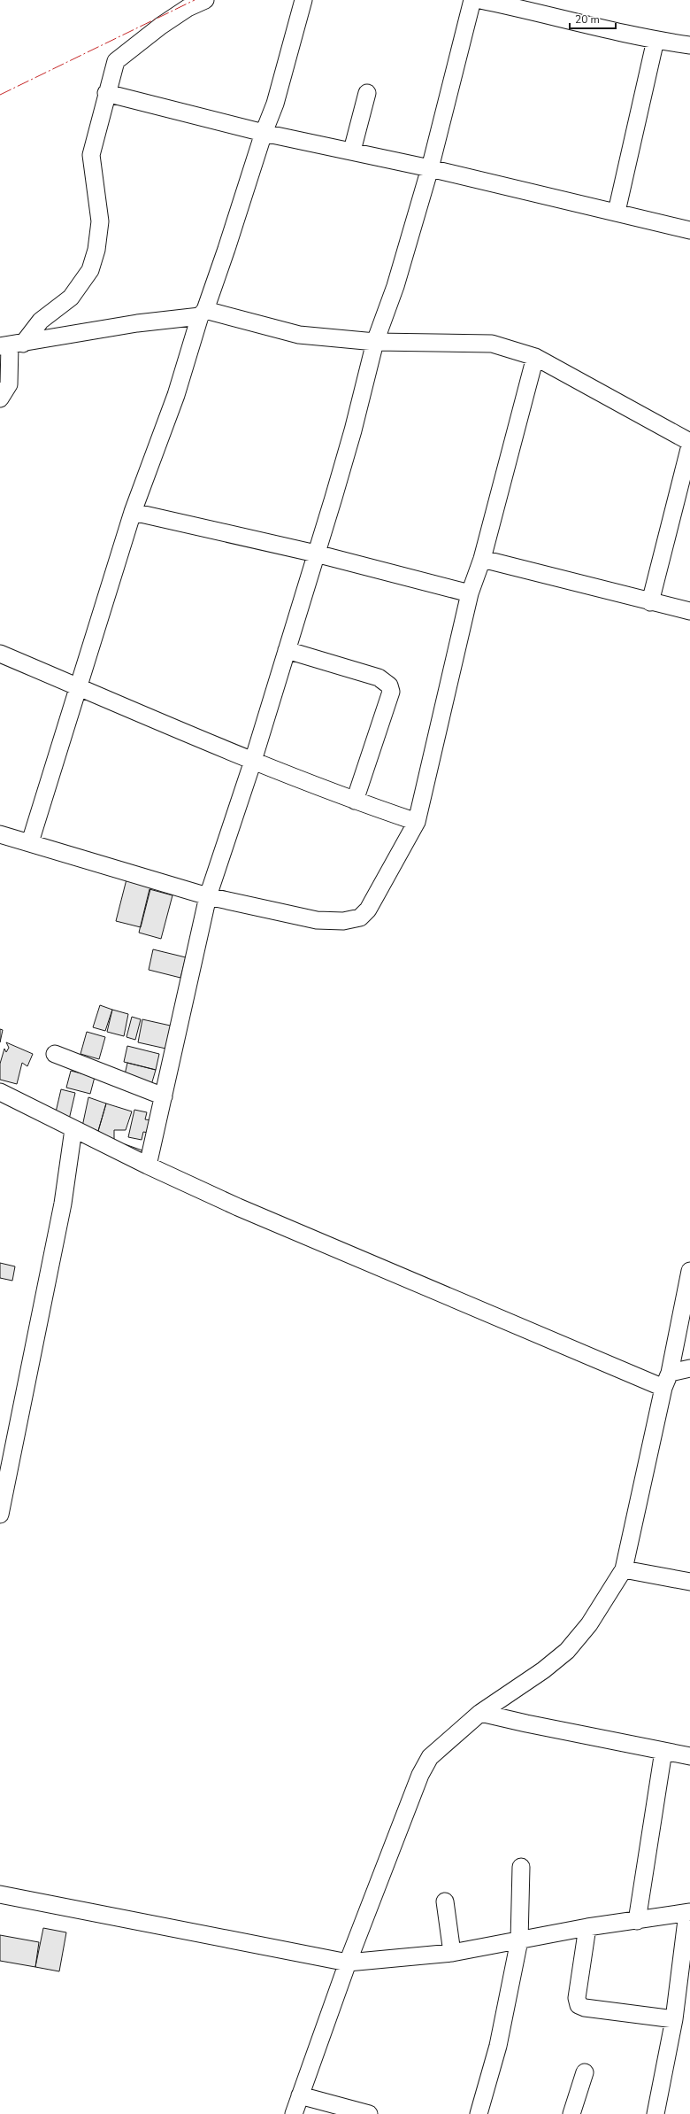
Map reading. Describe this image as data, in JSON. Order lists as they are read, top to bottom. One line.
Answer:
{"scale_bar":"20 m"}
